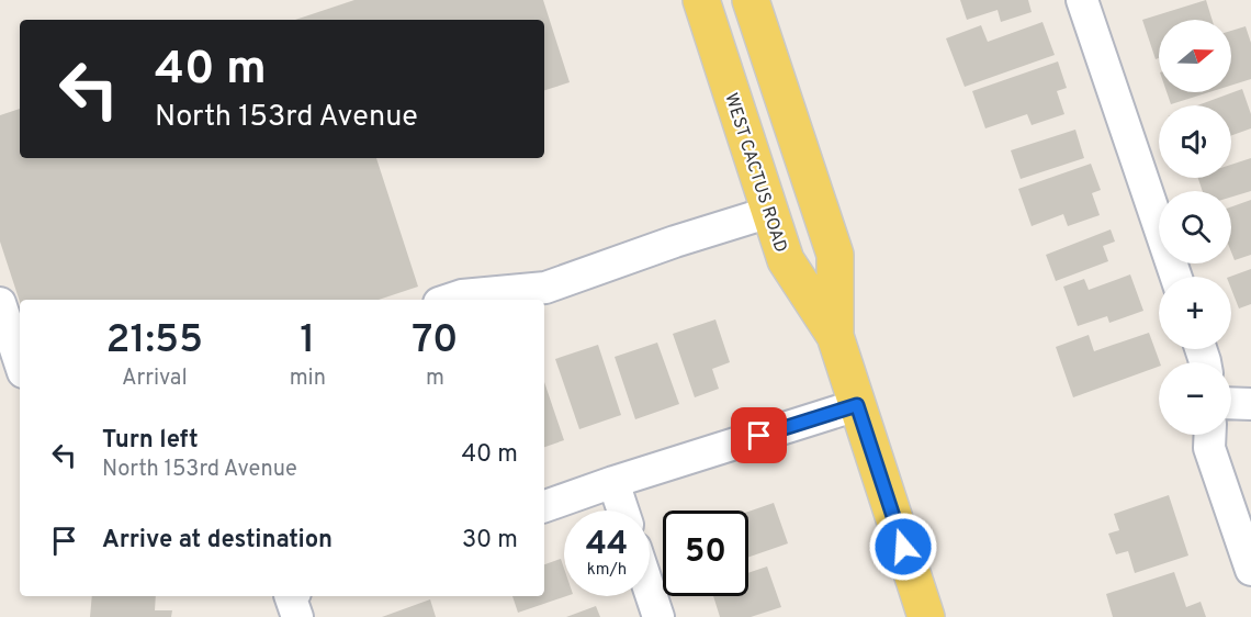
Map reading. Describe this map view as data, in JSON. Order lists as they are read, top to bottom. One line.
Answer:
{"streets":{"main road":["WEST CACTUS ROAD"]},"north":"right","page":{"map_buttons":["+","−"],"turn":["40 m","North 153rd Avenue"],"eta":["21:55","Arrival","1","min","70","m"],"list":[{"name":"Turn left","note":"North 153rd Avenue","value":"40 m"},{"name":"Arrive at destination","value":"30 m"}],"speed":"44 km/h","limit":"50"}}
